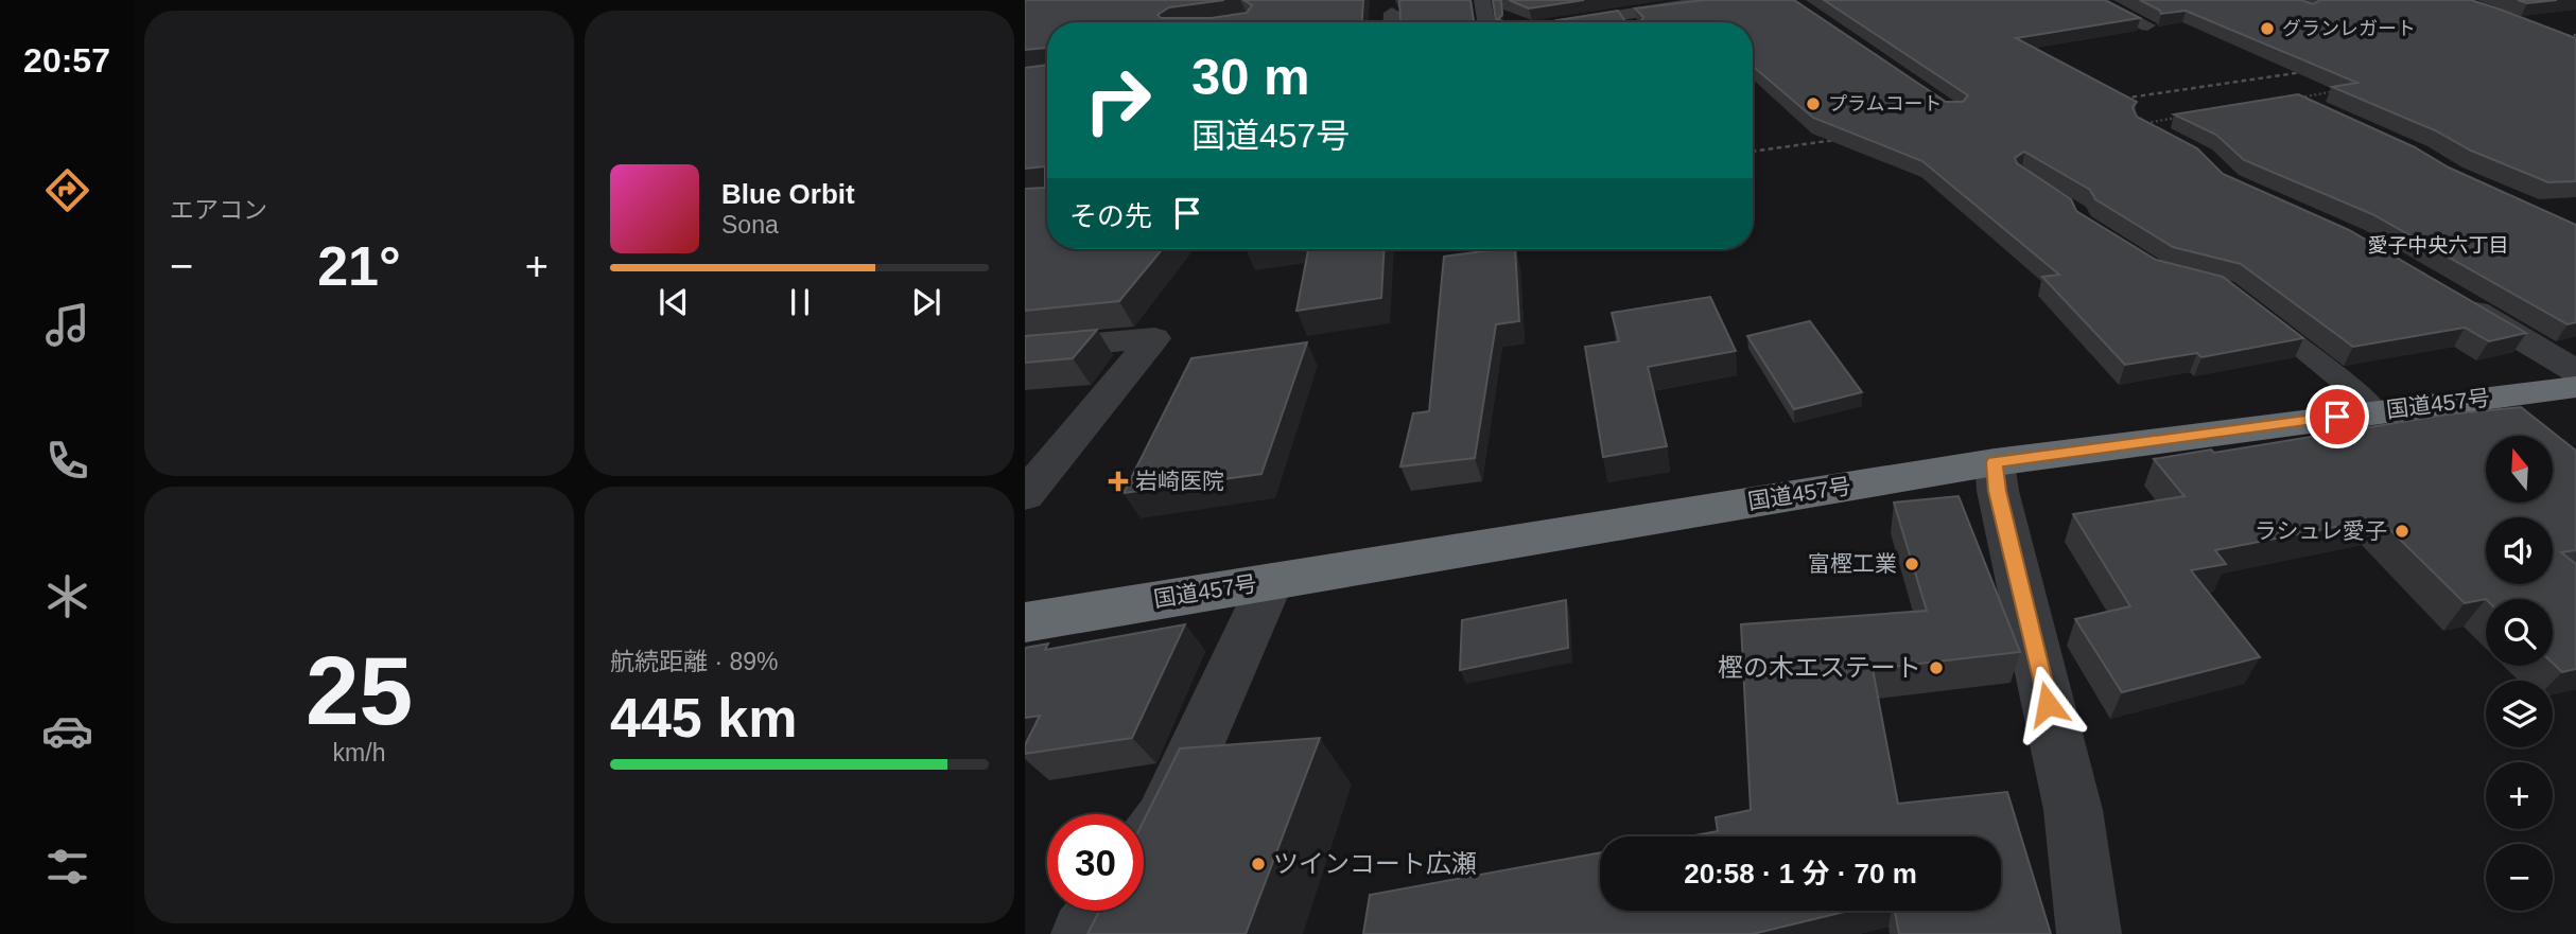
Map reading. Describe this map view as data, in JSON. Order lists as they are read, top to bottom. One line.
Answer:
{"streets":{"highway":["国道457号"]},"districts":["愛子中央六丁目"],"places":{"other":["グランレガート","プラムコート","ラシュレ愛子","富樫工業","樫の木エステート","ツインコート広瀬"],"health":["岩崎医院"]},"north":"top","page":{"tabs":"20:57","tile":["エアコン",["25","km/h"],["航続距離 · 89%","445 km"]],"turn":["30 m","国道457号"],"song":["Blue Orbit","Sona"],"then":"その先","heat":["−","21°","+"],"map_buttons":["+","−"],"limit":"30","trip":"20:58 · 1 分 · 70 m"}}
